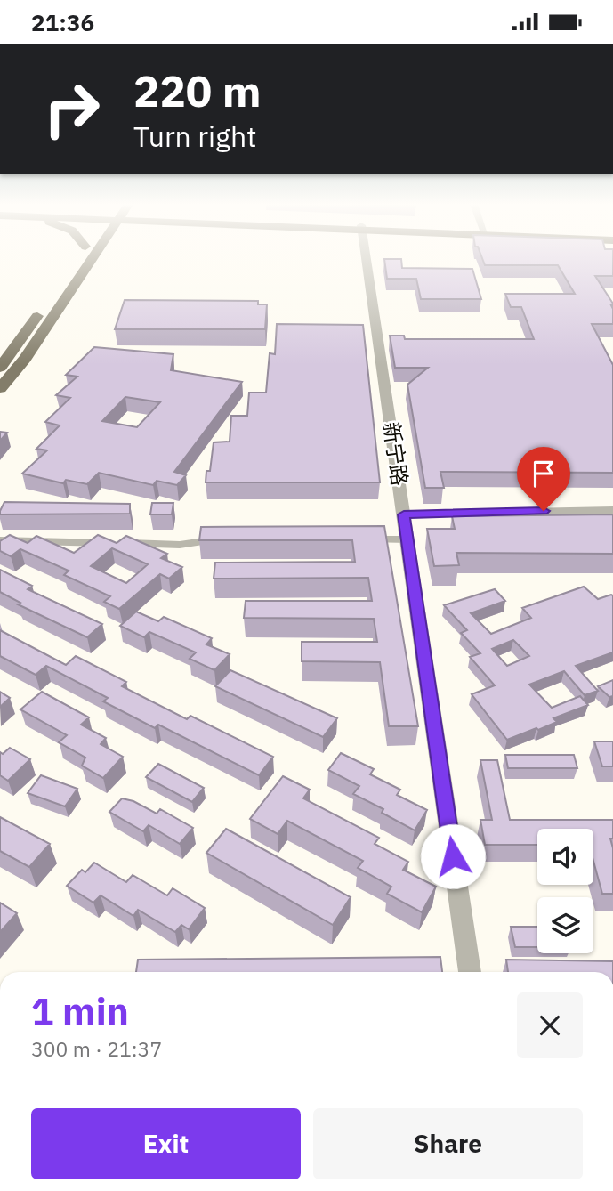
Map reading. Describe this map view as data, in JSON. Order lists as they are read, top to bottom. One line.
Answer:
{"streets":{"street":["新宁路"]},"page":{"status":"21:36","turn":["220 m","Turn right"],"heading":["1 min","300 m · 21:37"],"buttons":["Exit","Share"]}}
